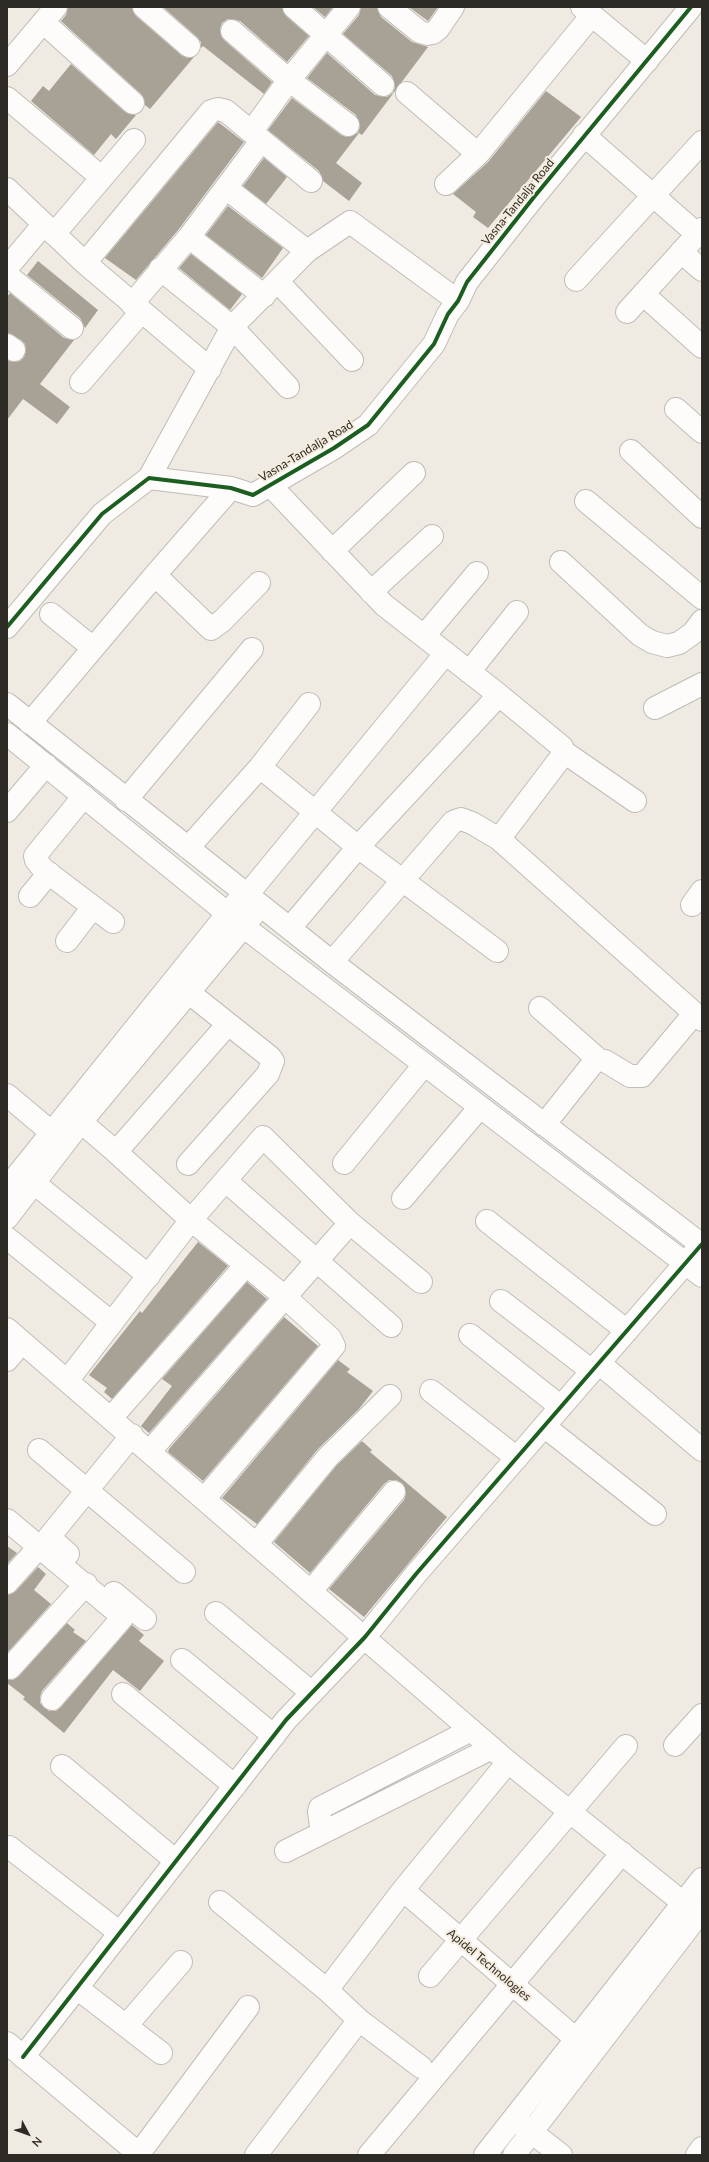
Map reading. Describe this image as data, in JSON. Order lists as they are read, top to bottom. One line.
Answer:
{"streets":{"street":["Vasna-Tandalja Road","Apidel Technologies"]},"north":"bottom right"}
